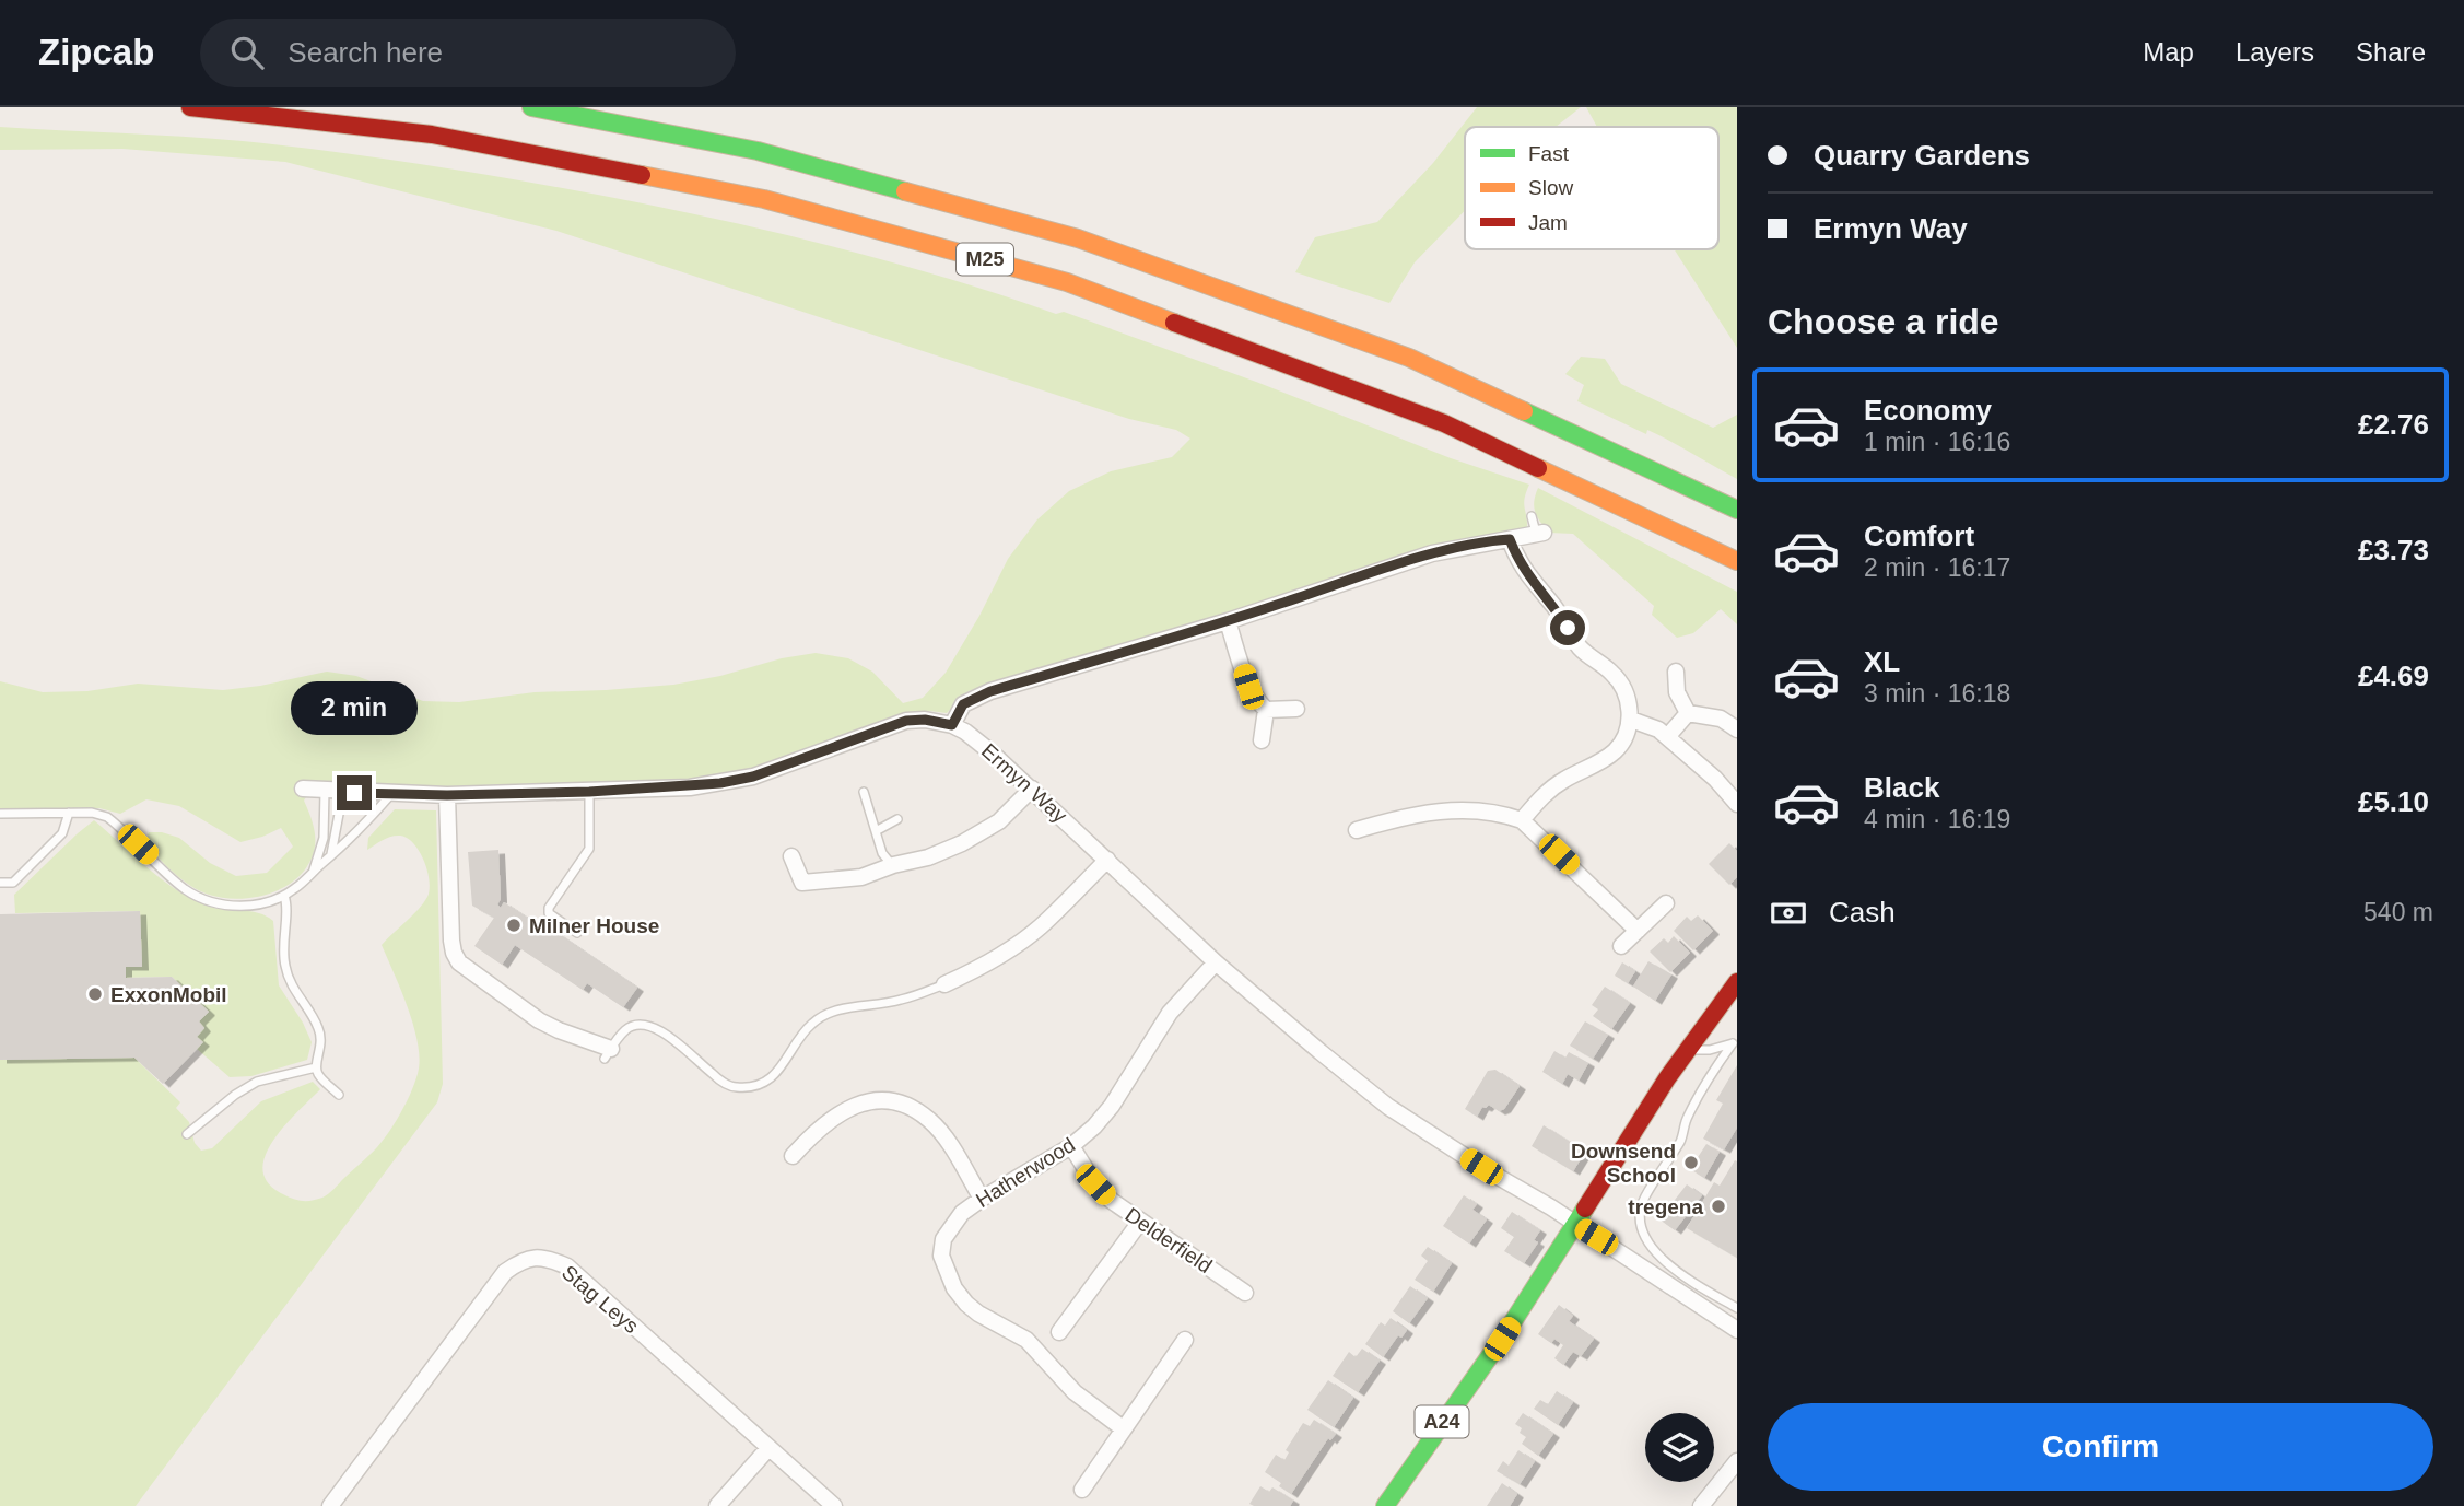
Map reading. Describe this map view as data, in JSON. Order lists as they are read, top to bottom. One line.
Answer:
{"streets":{"highway":["M25","A24"],"street":["Ermyn Way","Hatherwood","Delderfield","Stag Leys"]},"crossings":[["Ermyn Way","Hatherwood"],["Ermyn Way","A24"],["Hatherwood","Delderfield"]],"places":["Milner House","ExxonMobil","Downsend School","tregena"],"legend":["Fast","Slow","Jam"],"page":{"header":"Zipcab","search":"Search here","nav":["Map","Layers","Share"],"banner":["Quarry Gardens","Ermyn Way"],"heading":"Choose a ride","list":[{"name":"Economy","note":"1 min · 16:16","value":"£2.76"},{"name":"Comfort","note":"2 min · 16:17","value":"£3.73"},{"name":"XL","note":"3 min · 16:18","value":"£4.69"},{"name":"Black","note":"4 min · 16:19","value":"£5.10"}],"bubble":"2 min","pay":["Cash","540 m"],"buttons":"Confirm"}}
